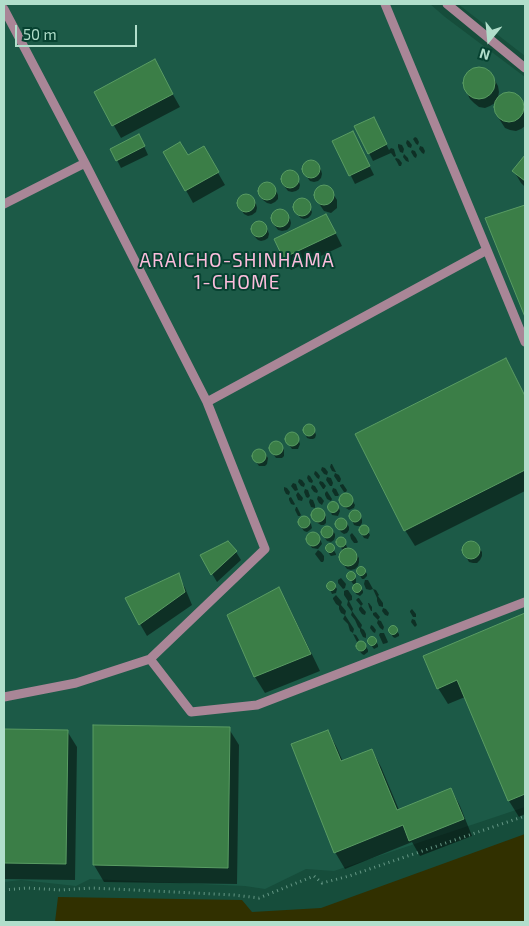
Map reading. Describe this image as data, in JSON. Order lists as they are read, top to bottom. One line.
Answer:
{"districts":["ARAICHO-SHINHAMA 1-CHOME"],"scale_bar":"50 m","north":"bottom"}
